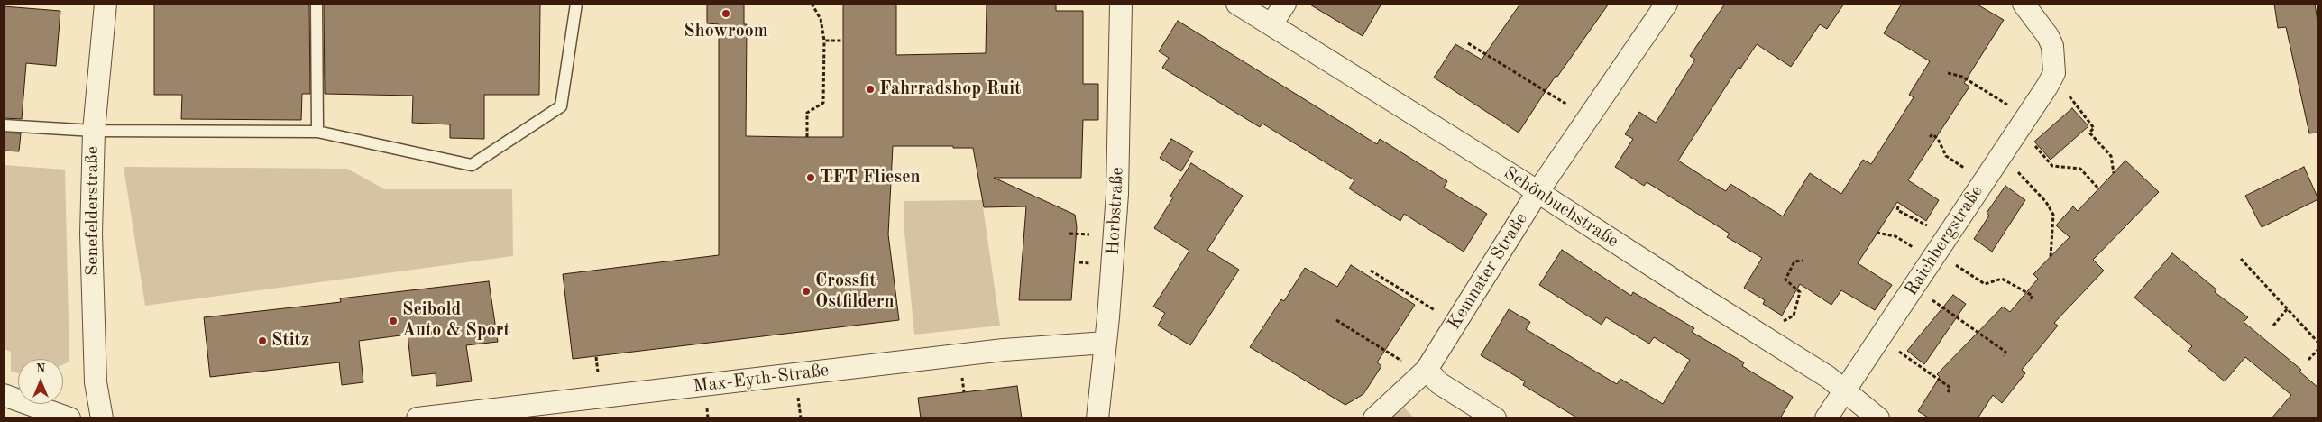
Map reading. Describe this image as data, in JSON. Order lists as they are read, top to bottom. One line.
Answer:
{"streets":{"street":["Schönbuchstraße","Senefelderstraße","Horbstraße","Raichbergstraße","Kemnater Straße","Max-Eyth-Straße"]},"crossings":[["Schönbuchstraße","Raichbergstraße"],["Schönbuchstraße","Kemnater Straße"],["Horbstraße","Max-Eyth-Straße"]],"places":["Showroom","Fahrradshop Ruit","TFT Fliesen","Crossfit Ostfildern","Seibold Auto & Sport","Stitz"],"north":"top"}
